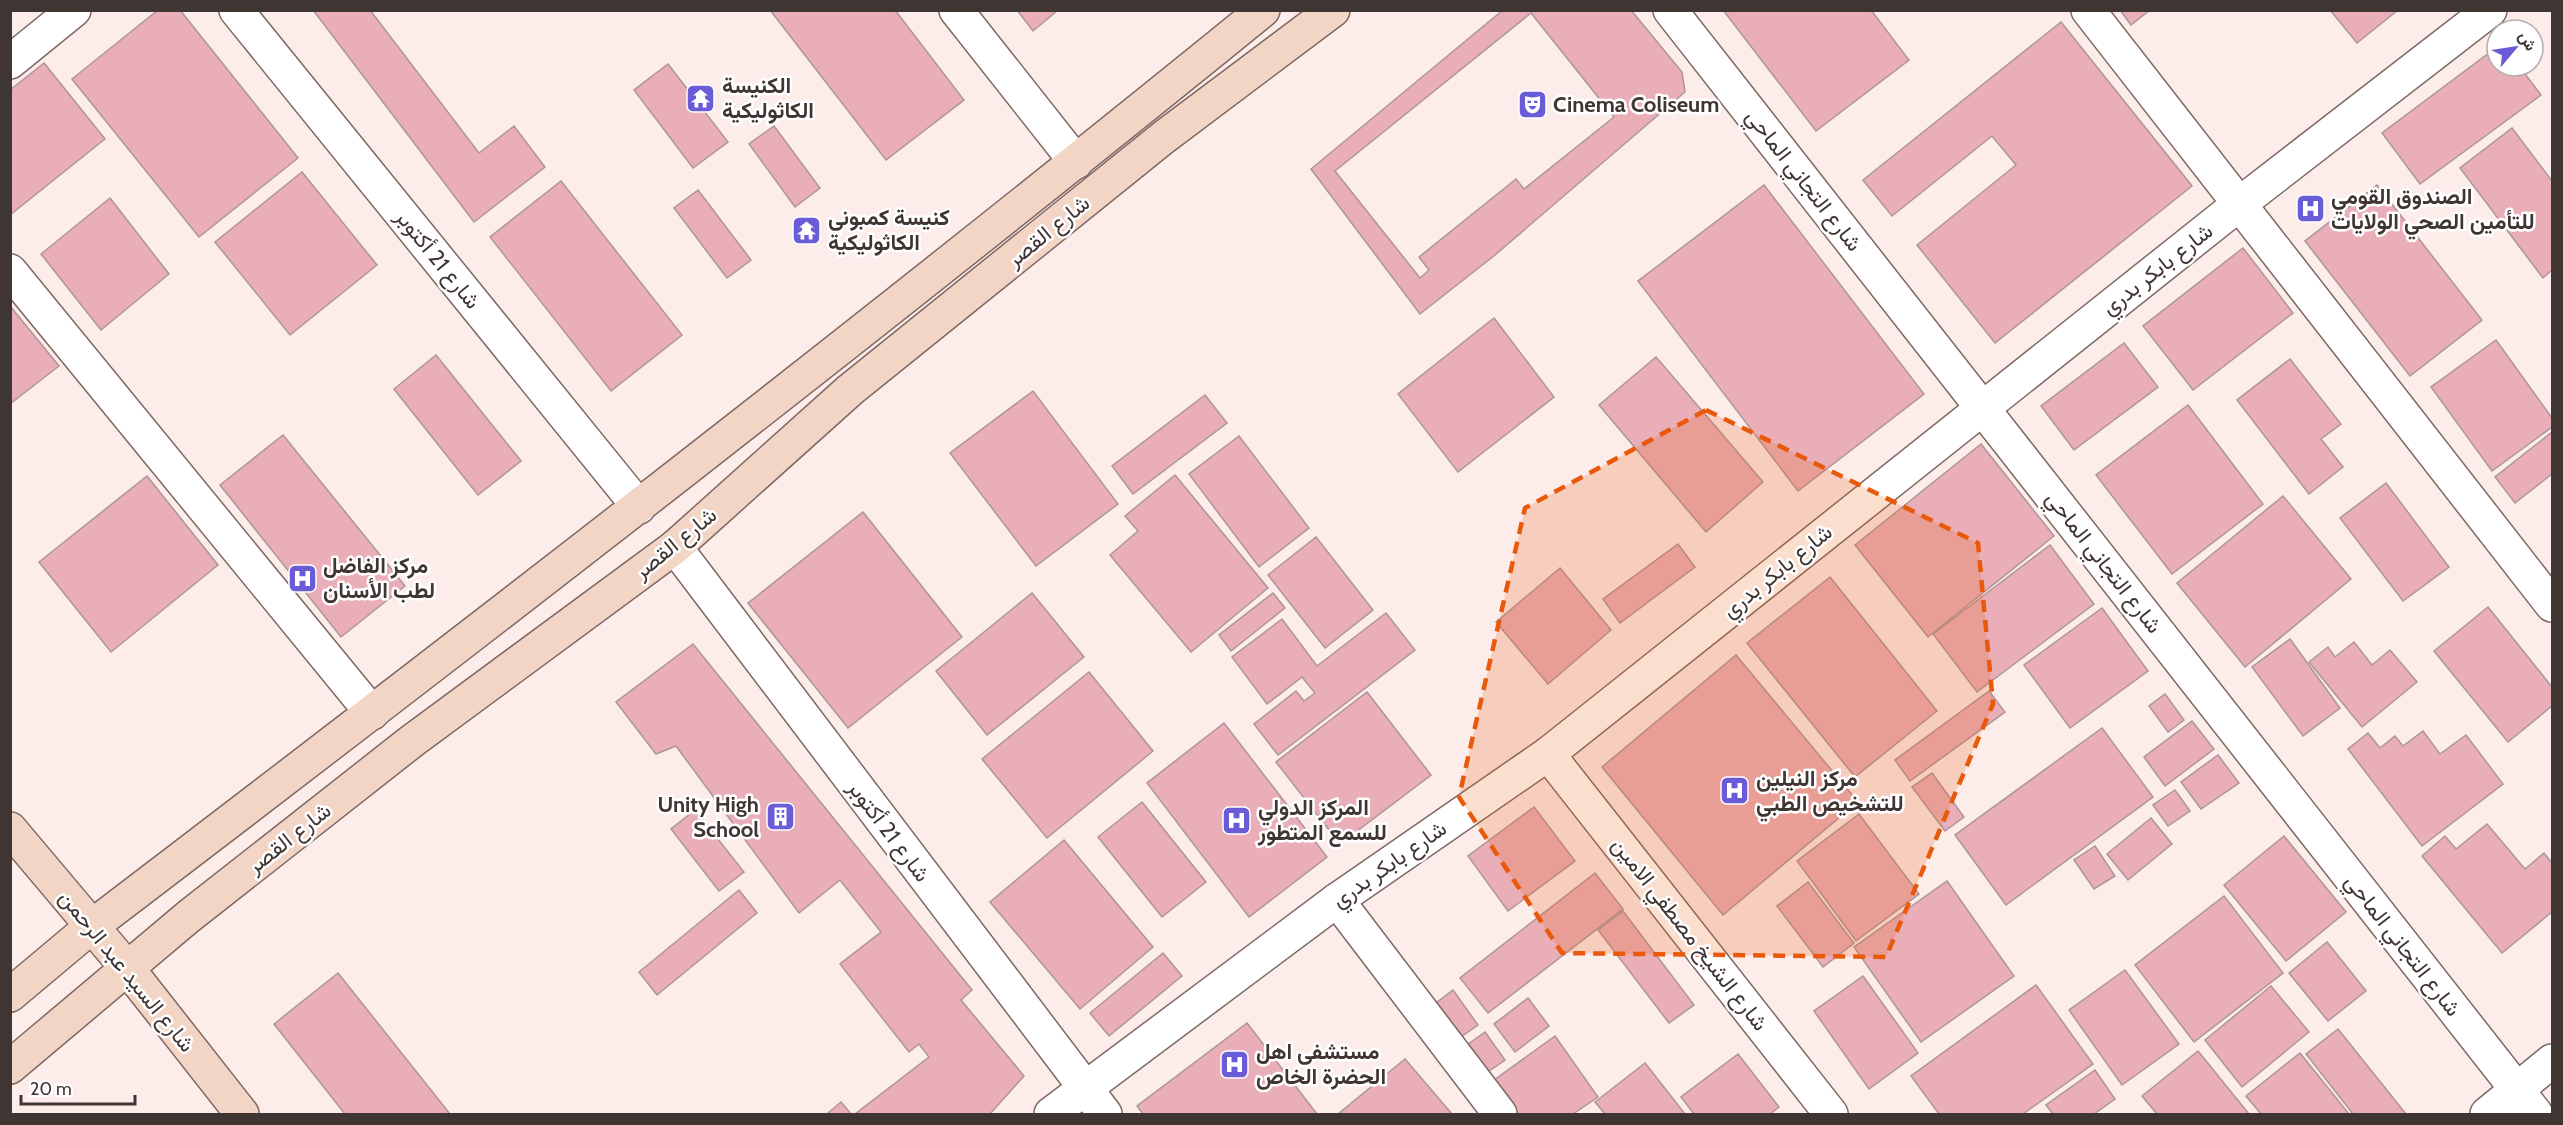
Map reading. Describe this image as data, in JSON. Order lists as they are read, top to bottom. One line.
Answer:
{"streets":{"main road":["شارع القصر","شارع السيد عبد الرحمن"],"street":["شارع التجاني الماحي","شارع 21 أكتوبر","شارع بابكر بدري","شارع الشيخ مصطفي الامين"]},"crossings":[["شارع التجاني الماحي","شارع بابكر بدري"],["شارع القصر","شارع 21 أكتوبر"],["شارع القصر","شارع السيد عبد الرحمن"],["شارع 21 أكتوبر","شارع بابكر بدري"],["شارع بابكر بدري","شارع الشيخ مصطفي الامين"]],"places":{"temple":["الكنيسة الكاثوليكية","كنيسة كمبوني الكاثوليكية"],"theatre":["Cinema Coliseum"],"hospital":["الصندوق القومي للتأمين الصحي الولايات","مركز الفاضل لطب الأسنان","مركز النيلين للتشخيص الطبي","المركز الدولي للسمع المتطور","مستشفى اهل الحضرة الخاص"],"building":["Unity High School"]},"scale_bar":"20 m","north":"top right"}
